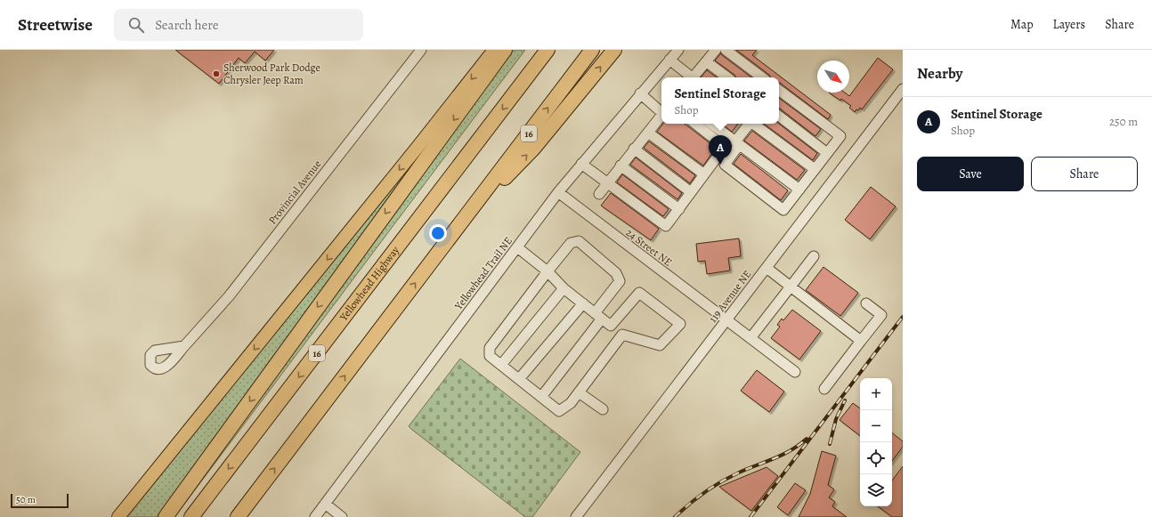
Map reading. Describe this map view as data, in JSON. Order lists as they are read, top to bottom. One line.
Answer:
{"streets":{"highway":["16","Yellowhead Highway"],"street":["Provincial Avenue","24 Street NE","Yellowhead Trail NE","119 Avenue NE"]},"crossings":[["24 Street NE","Yellowhead Trail NE"],["24 Street NE","119 Avenue NE"]],"places":["Sherwood Park Dodge Chrysler Jeep Ram"],"scale_bar":"50 m","north":"bottom right","page":{"header":"Streetwise","search":"Search here","nav":["Map","Layers","Share"],"heading":"Nearby","popup":["Sentinel Storage","Shop"],"list":[{"mark":"A","name":"Sentinel Storage","note":"Shop","value":"250 m"}],"pins":"A","buttons":["Save","Share"],"map_buttons":["+","−"],"scale":"50 m"}}
